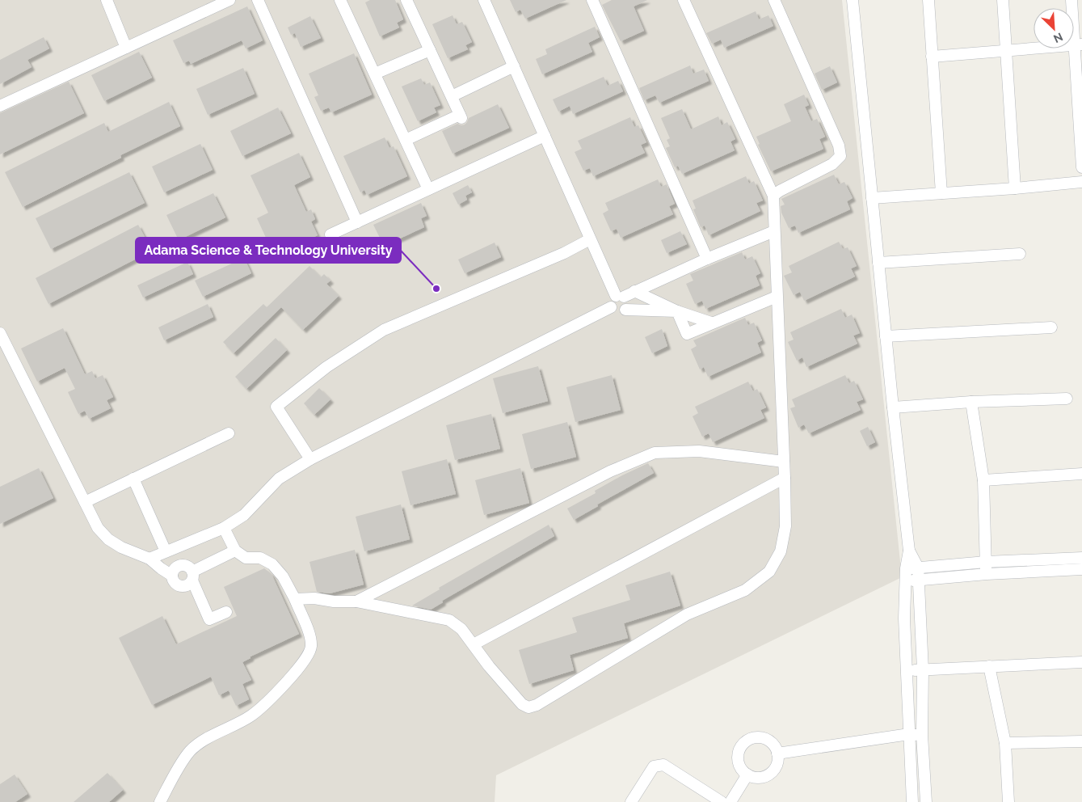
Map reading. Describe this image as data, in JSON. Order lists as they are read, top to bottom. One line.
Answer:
{"places":["Adama Science & Technology University"],"north":"bottom right"}
